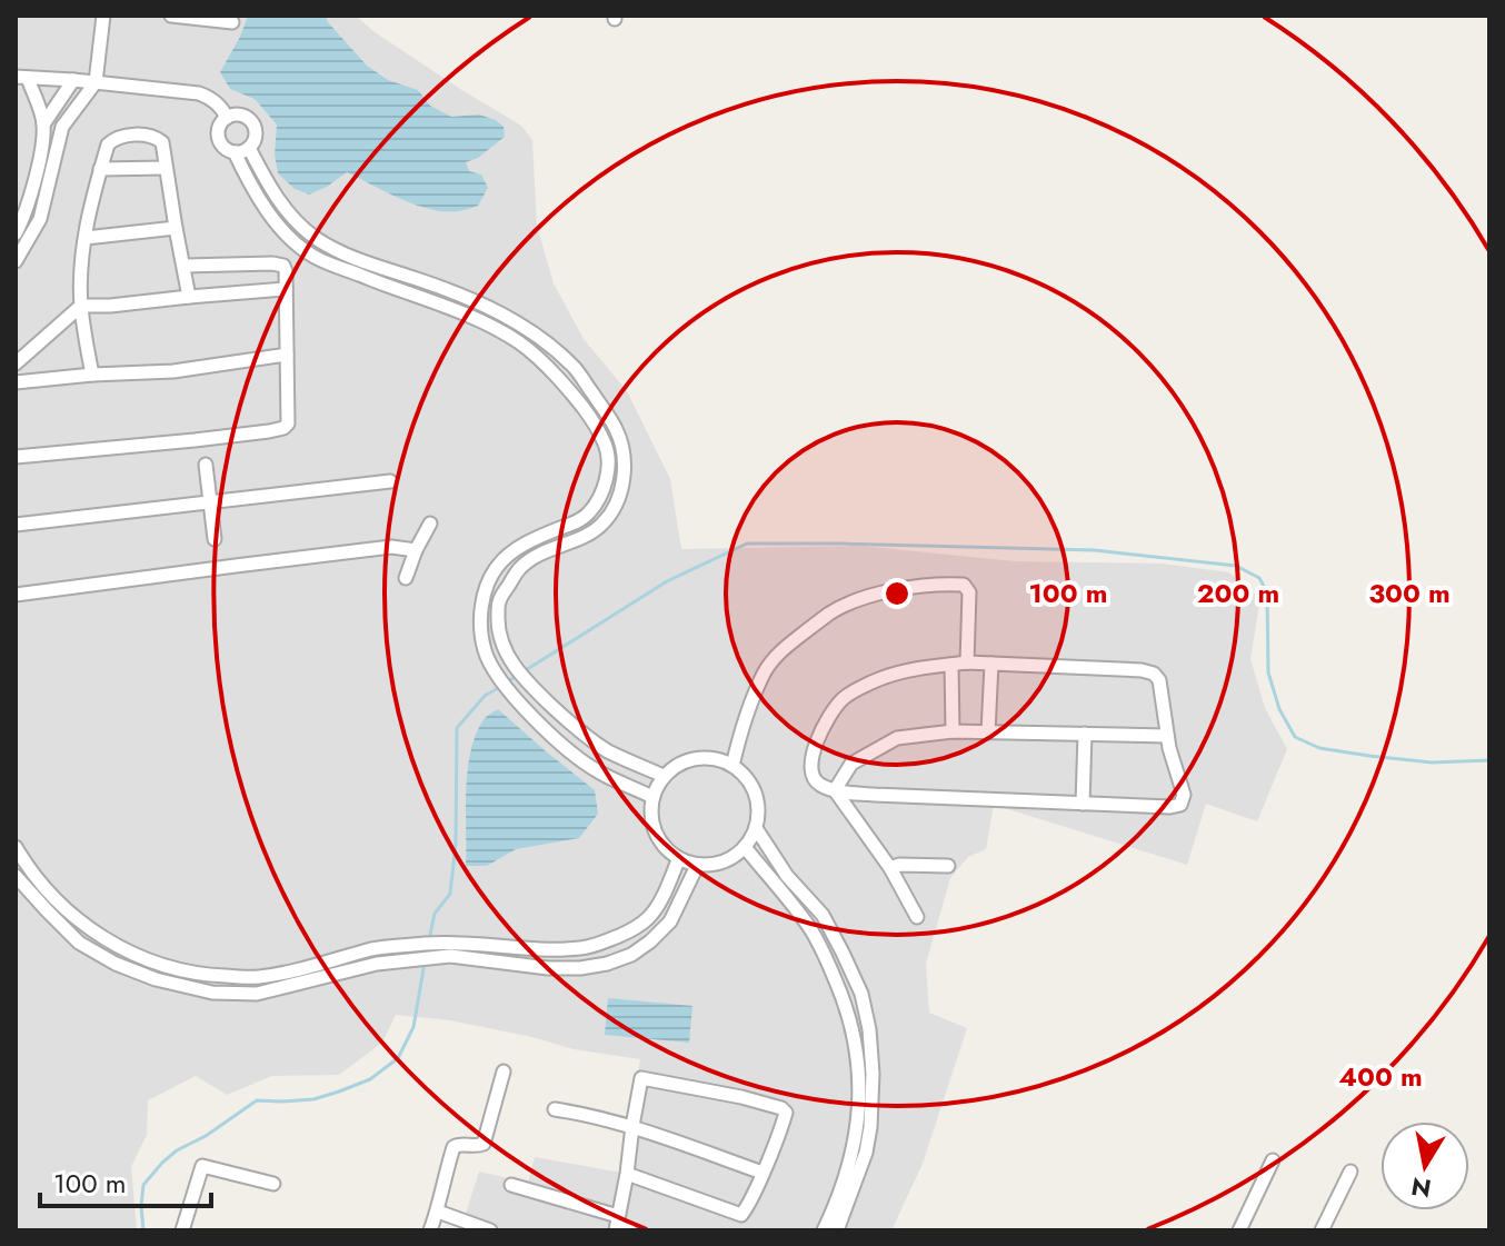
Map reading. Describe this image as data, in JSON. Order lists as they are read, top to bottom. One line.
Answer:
{"scale_bar":"100 m","north":"bottom","rings":["100 m","200 m","300 m","400 m"]}
